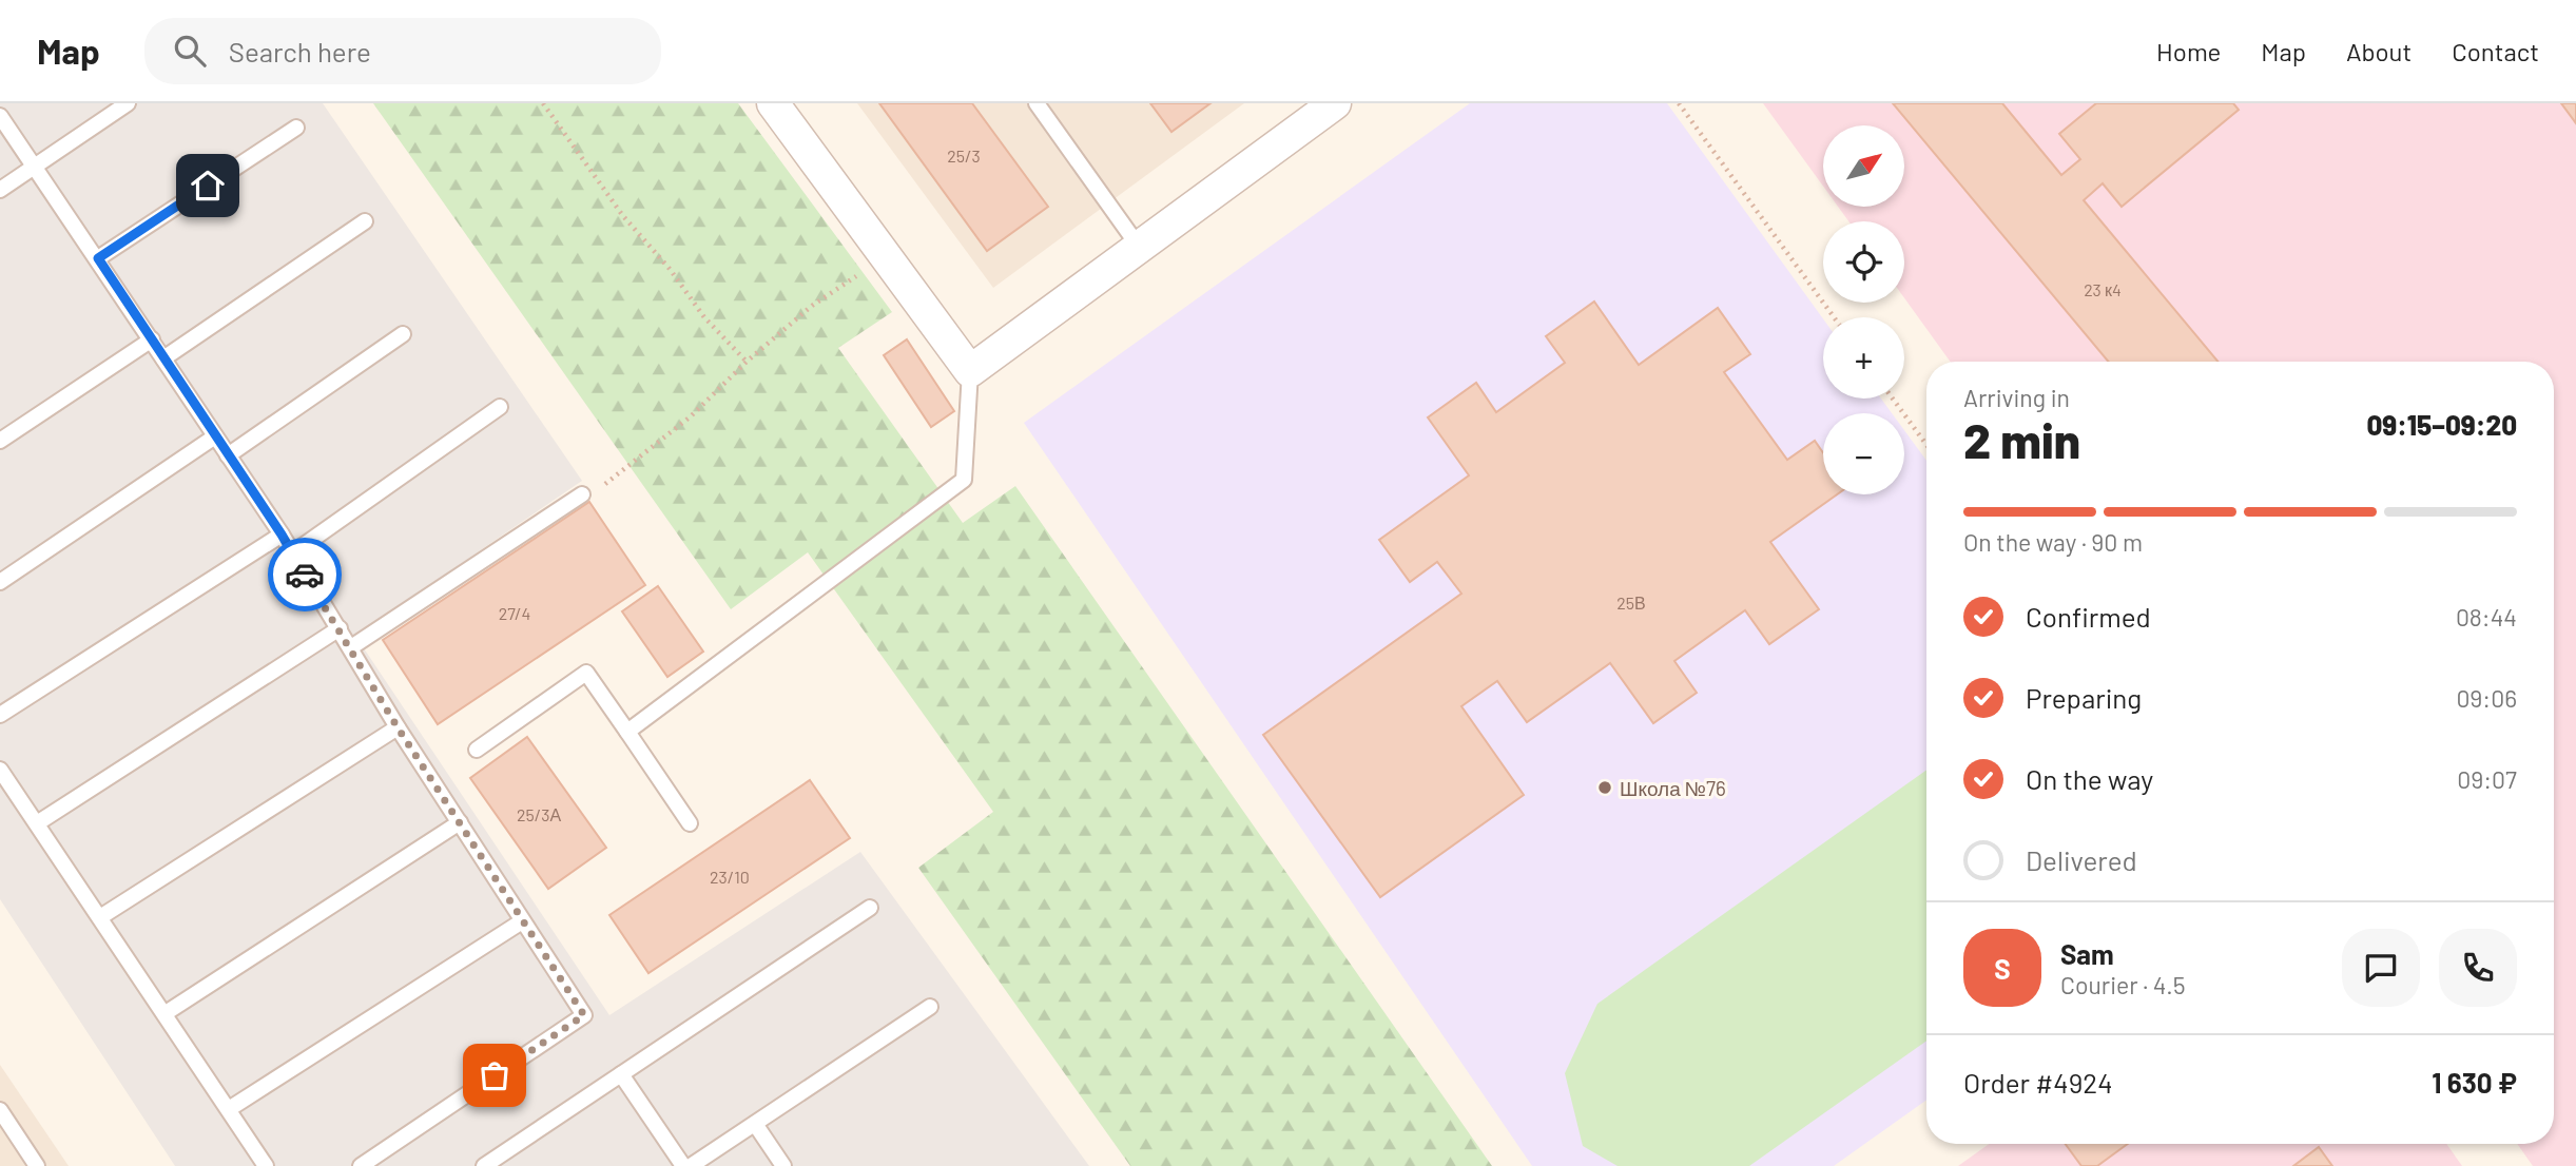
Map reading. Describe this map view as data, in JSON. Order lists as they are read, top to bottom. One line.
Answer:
{"places":["Школа №76"],"house_numbers":["25/3","23 к4","25В","27/4","25/3А","23/10"],"north":"top right","page":{"header":"Map","search":"Search here","nav":["Home","Map","About","Contact"],"map_buttons":["+","−"],"heading":["2 min","Arriving in","09:15–09:20"],"panel":["Sam","Courier · 4.5","Order #4924","1 630 ₽"],"bar":"On the way · 90 m","list":[["Confirmed","08:44"],["Preparing","09:06"],["On the way","09:07"],"Delivered"],"round":"S"}}
